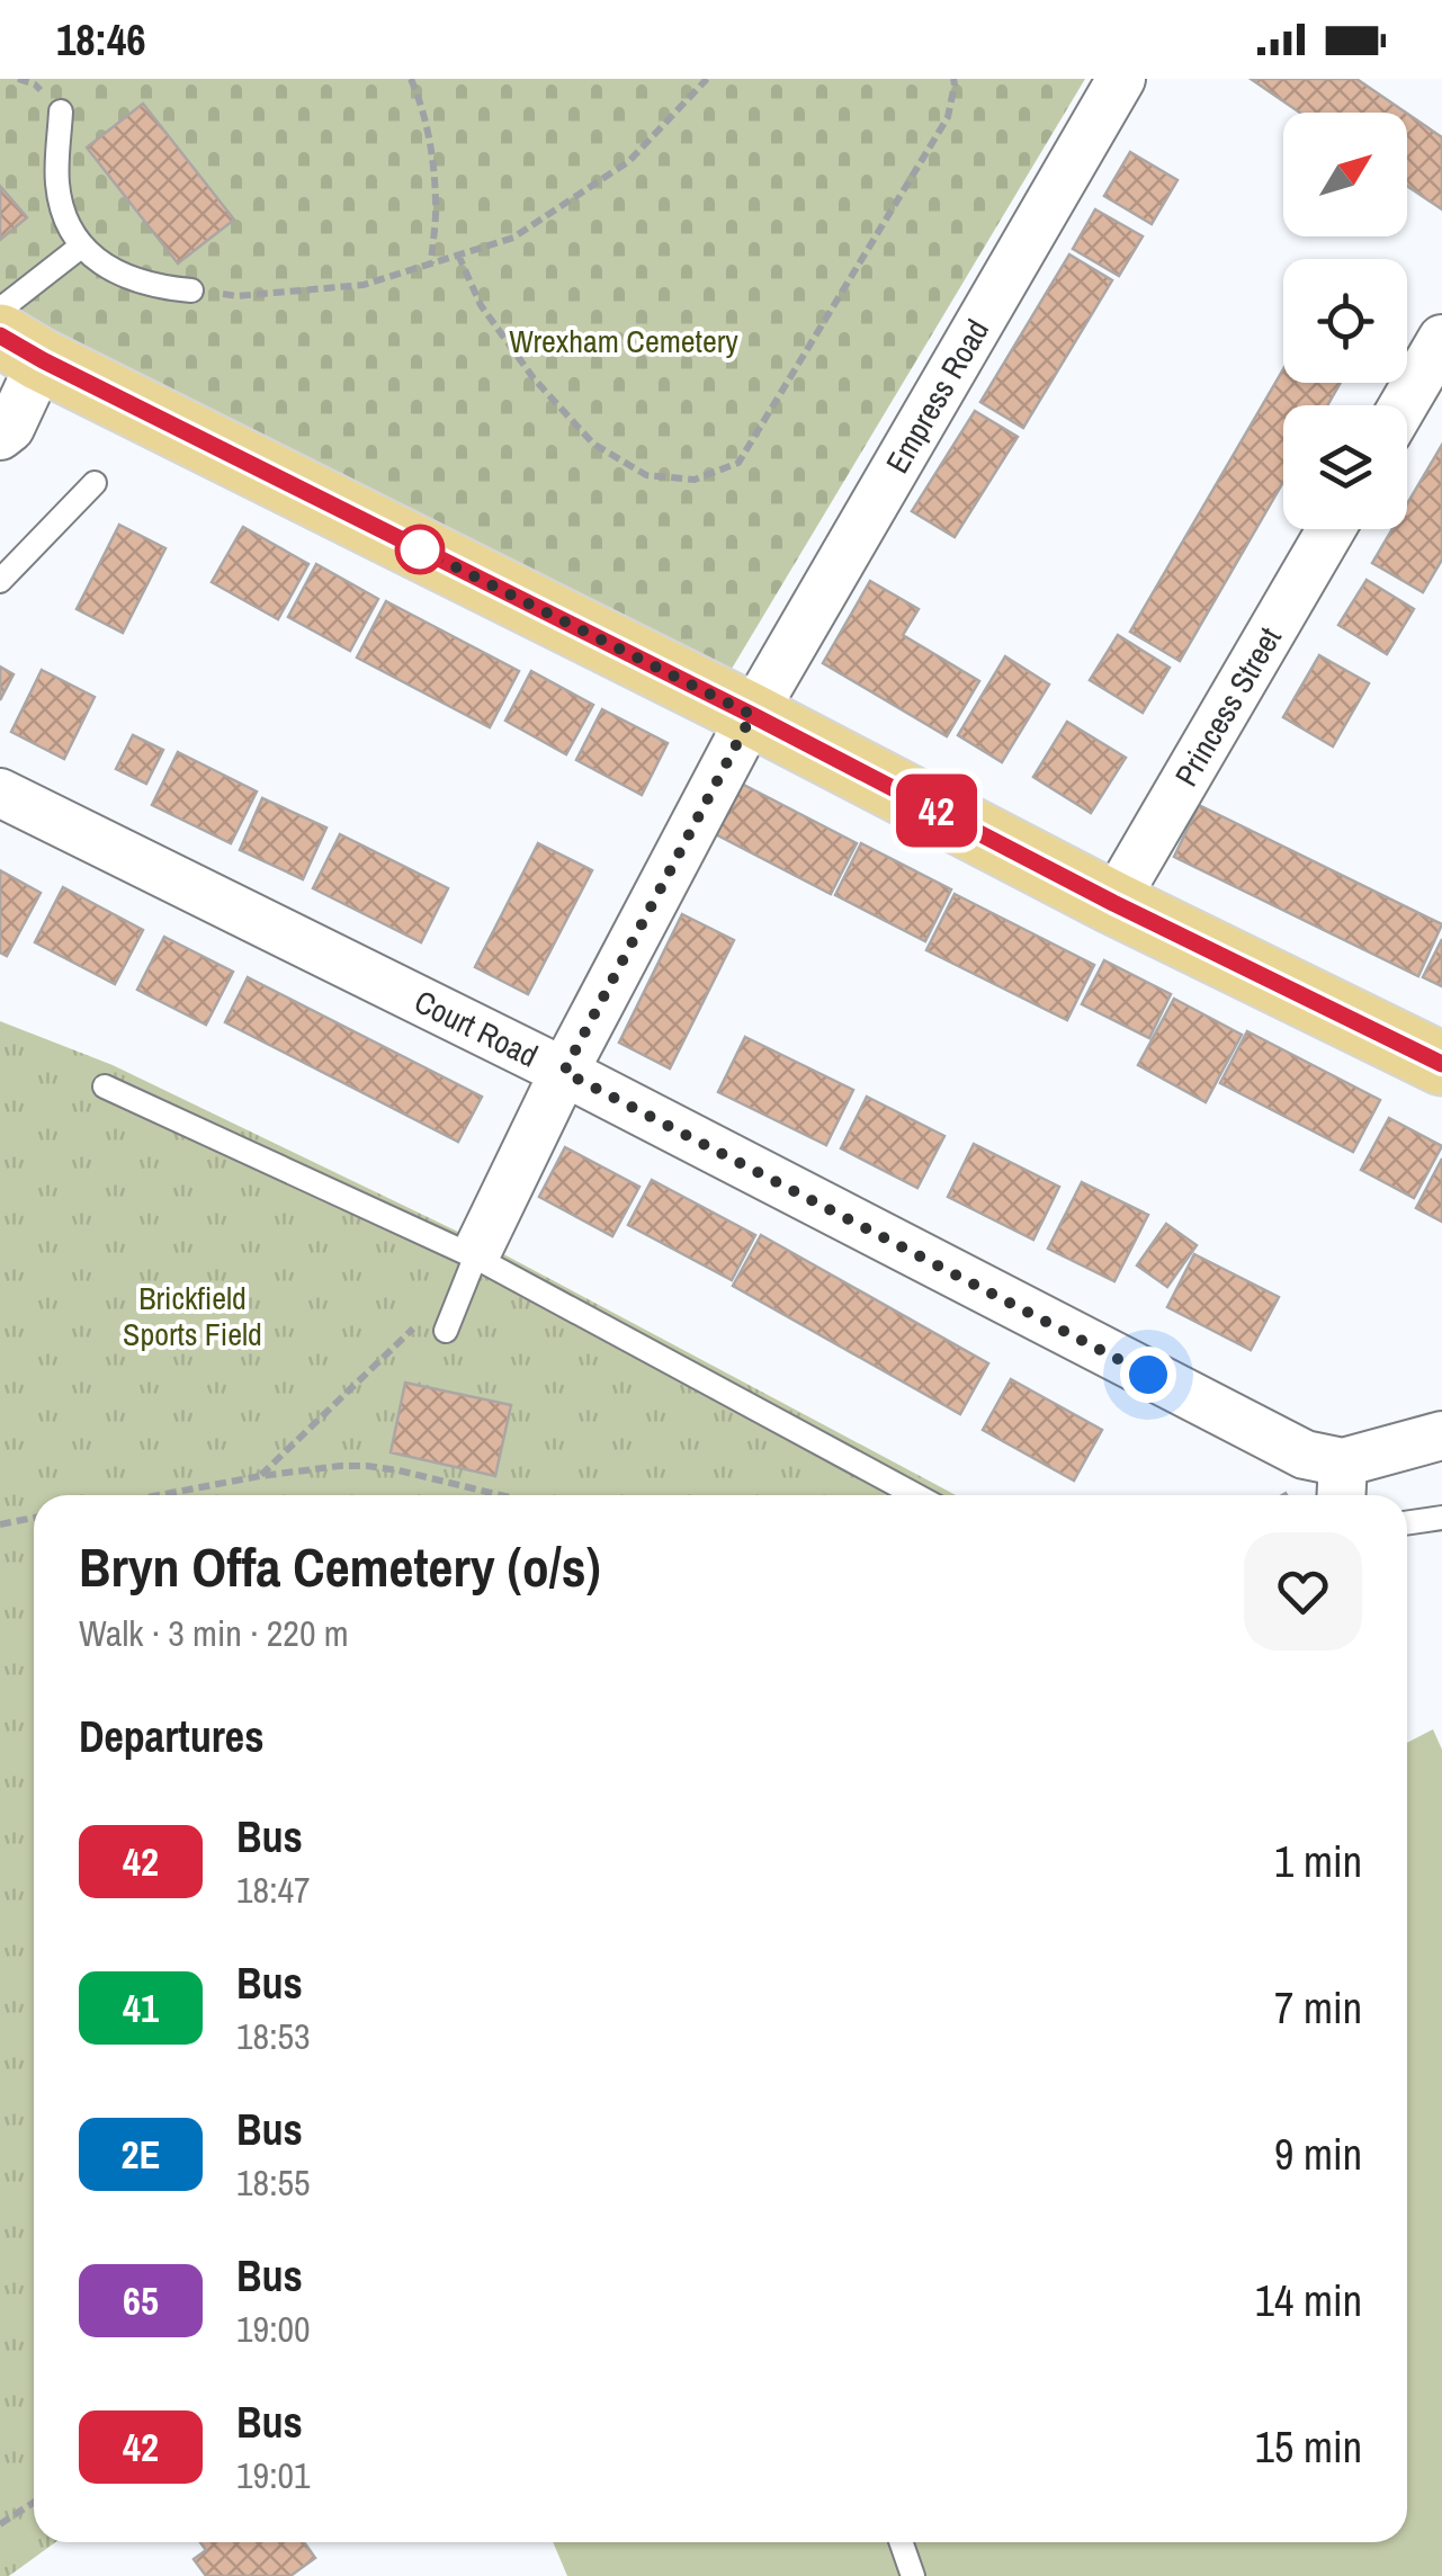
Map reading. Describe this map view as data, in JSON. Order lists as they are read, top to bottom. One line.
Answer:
{"streets":{"street":["Empress Road","Princess Street","Court Road"]},"crossings":[["Empress Road","Court Road"]],"parks":["Wrexham Cemetery","Brickfield Sports Field"],"lines":["bus line 42"],"north":"top right","page":{"status":"18:46","on_map":"42","heading":[["Bryn Offa Cemetery (o/s)","Walk · 3 min · 220 m"],"Departures"],"list":[{"mark":"42","name":"Bus","note":"18:47","value":"1 min"},{"mark":"41","name":"Bus","note":"18:53","value":"7 min"},{"mark":"2E","name":"Bus","note":"18:55","value":"9 min"},{"mark":"65","name":"Bus","note":"19:00","value":"14 min"},{"mark":"42","name":"Bus","note":"19:01","value":"15 min"}]}}
